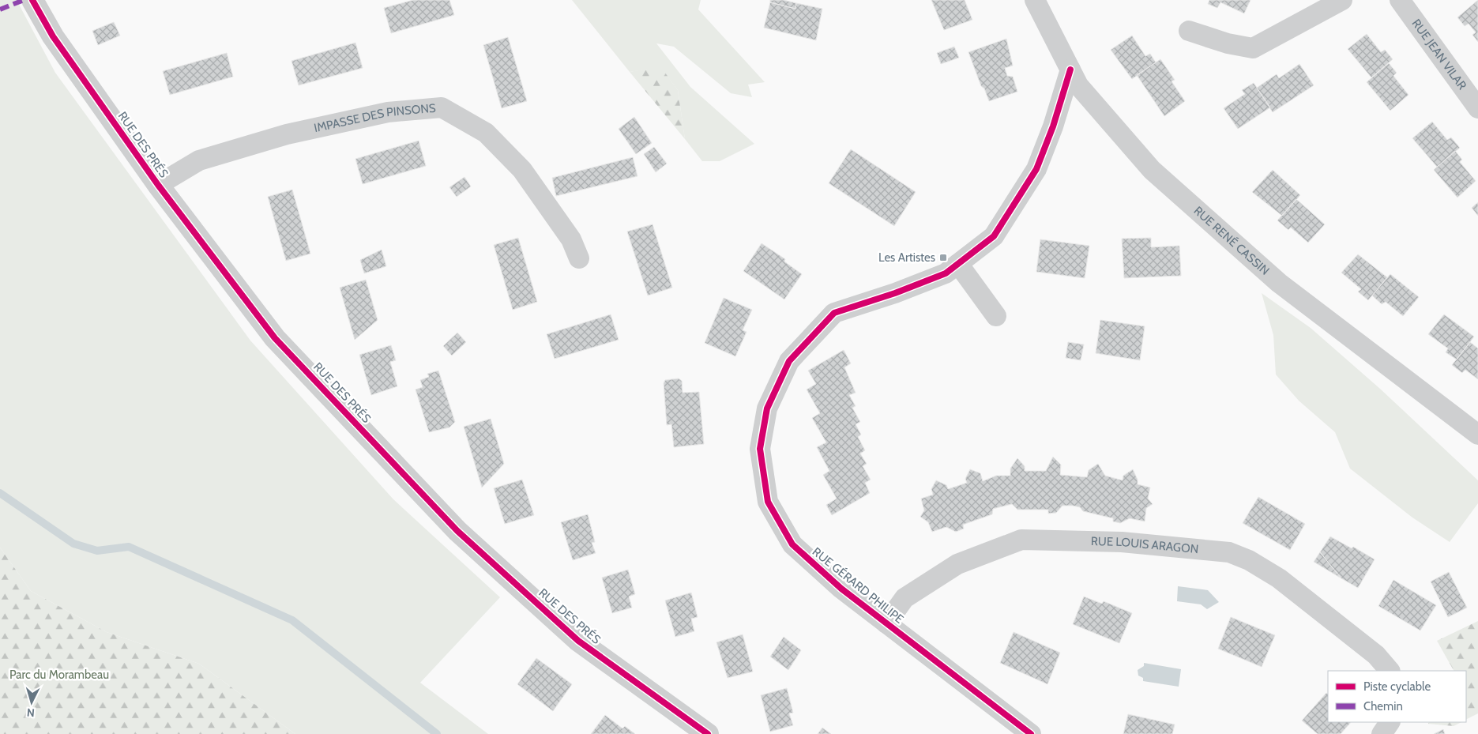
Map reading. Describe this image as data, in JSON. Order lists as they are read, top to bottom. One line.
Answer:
{"streets":{"street":["RUE JEAN VILAR","IMPASSE DES PINSONS","RUE DES PRÉS","RUE RENÉ CASSIN","RUE LOUIS ARAGON","RUE GÉRARD PHILIPE"]},"crossings":[["IMPASSE DES PINSONS","RUE DES PRÉS"],["RUE RENÉ CASSIN","RUE GÉRARD PHILIPE"],["RUE LOUIS ARAGON","RUE GÉRARD PHILIPE"]],"parks":["Parc du Morambeau"],"places":{"transit":["Les Artistes"]},"legend":["Piste cyclable","Chemin"],"north":"bottom"}
